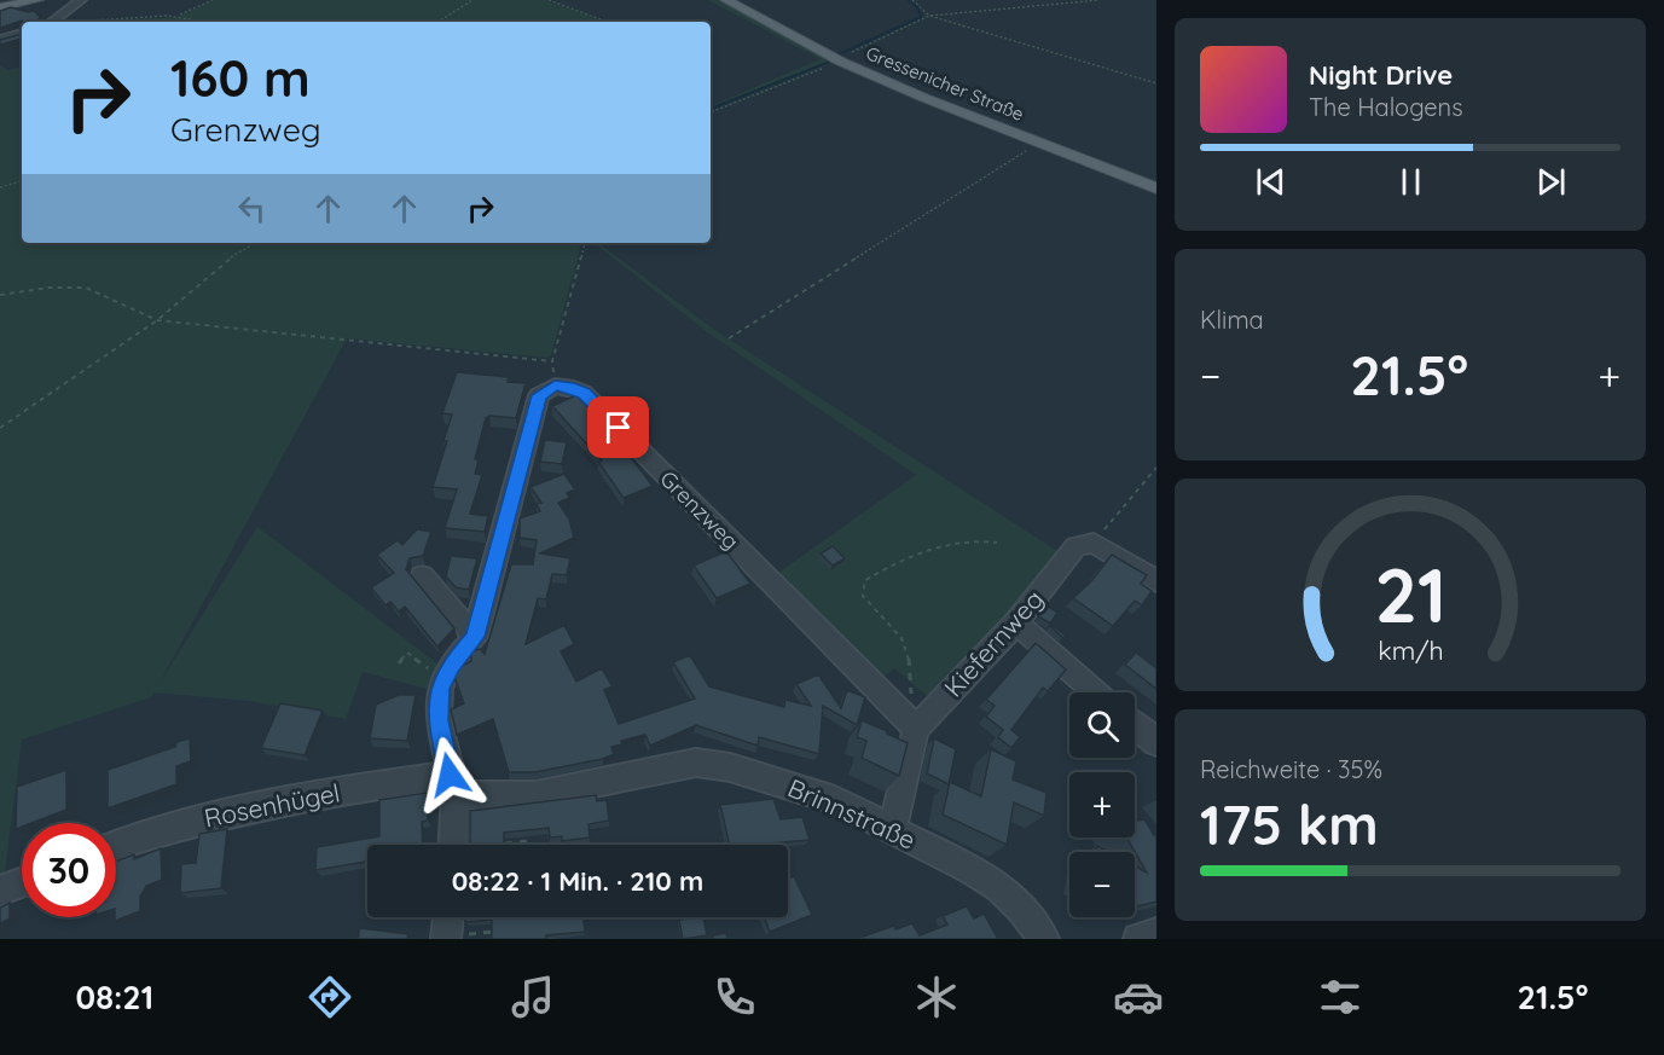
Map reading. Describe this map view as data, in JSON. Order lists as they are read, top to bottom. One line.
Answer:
{"streets":{"main road":["Gressenicher Straße"],"street":["Grenzweg","Kiefernweg","Rosenhügel","Brinnstraße"]},"crossings":[["Grenzweg","Kiefernweg"],["Grenzweg","Rosenhügel"],["Grenzweg","Brinnstraße"],["Kiefernweg","Brinnstraße"],["Rosenhügel","Brinnstraße"]],"page":{"turn":["160 m","Grenzweg"],"song":["Night Drive","The Halogens"],"tile":["Klima",["Reichweite · 35%","175 km"]],"heat":["−","21.5°","+"],"map_buttons":["+","−"],"limit":"30","trip":"08:22 · 1 Min. · 210 m","tabs":["08:21","21.5°"],"gauge":["21","km/h"]}}
